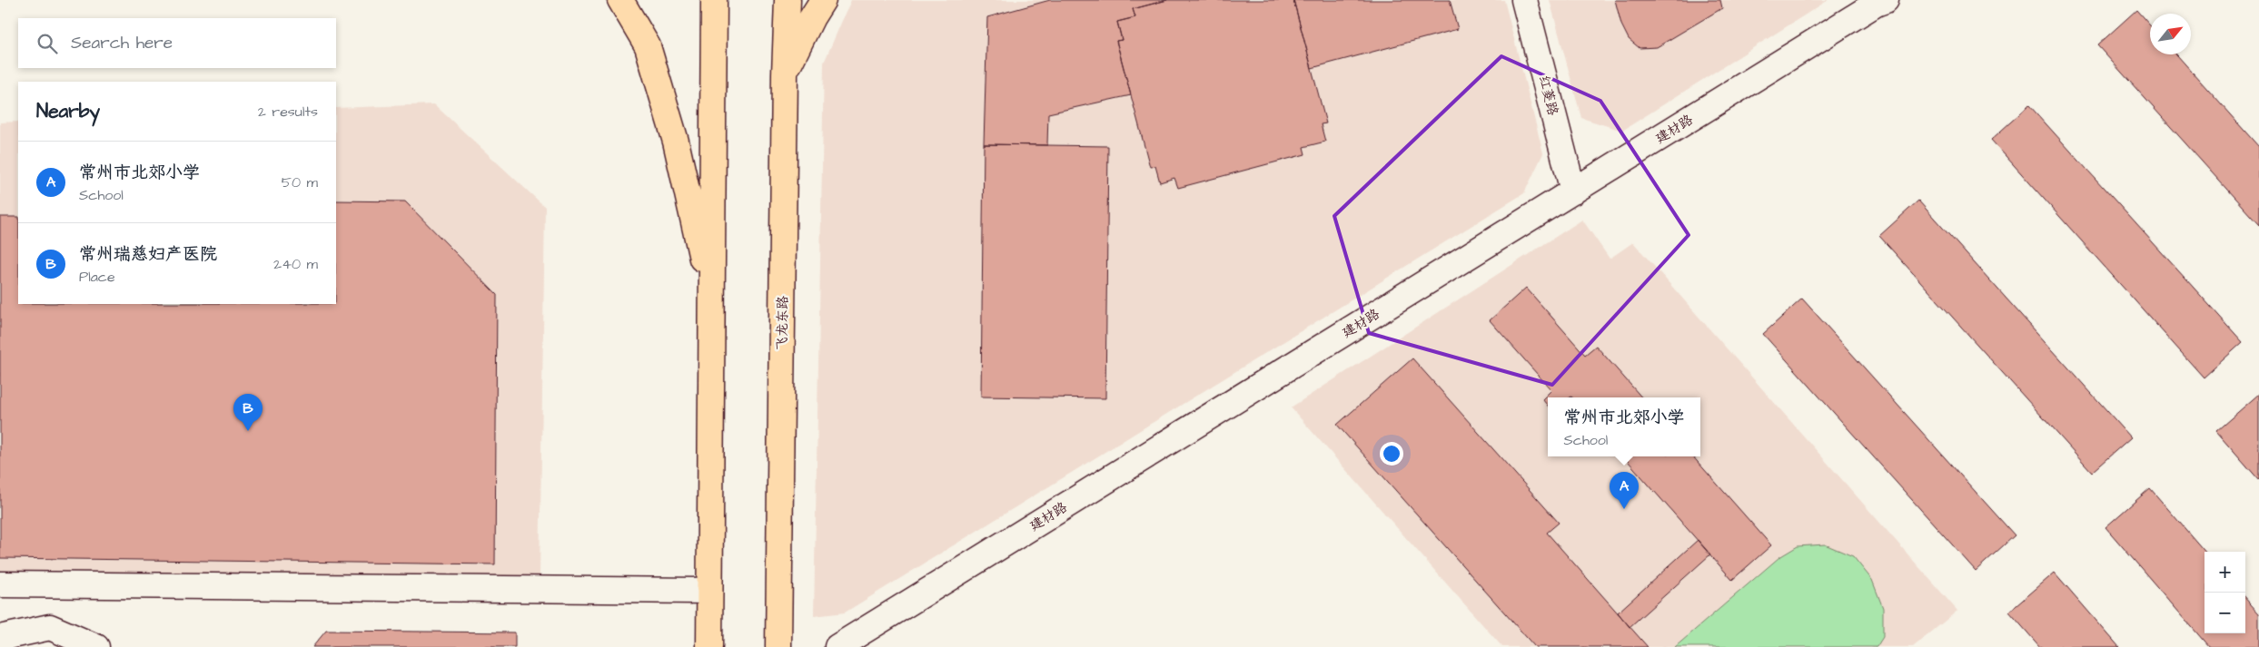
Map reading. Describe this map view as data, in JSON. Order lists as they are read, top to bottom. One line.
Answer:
{"streets":{"main road":["飞龙东路"],"street":["红菱路","建材路"]},"crossings":[["红菱路","建材路"]],"north":"top right","page":{"search":"Search here","heading":["Nearby","2 results"],"list":[{"mark":"A","name":"常州市北郊小学","note":"School","value":"50 m"},{"mark":"B","name":"常州瑞慈妇产医院","note":"Place","value":"240 m"}],"pins":["B","A"],"popup":["常州市北郊小学","School"],"map_buttons":["+","−"]}}
